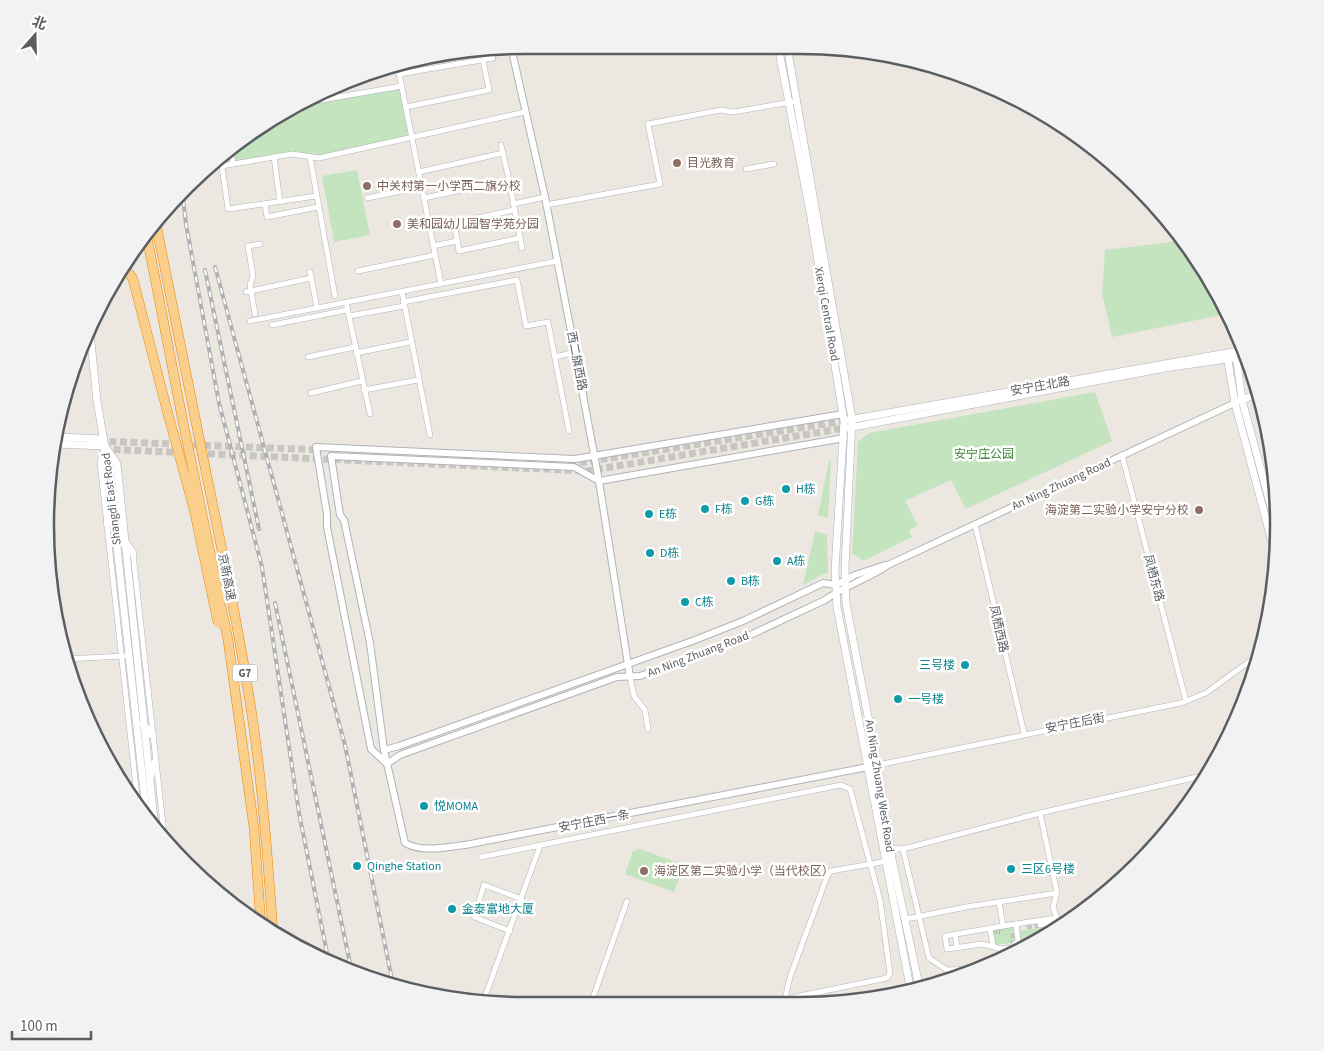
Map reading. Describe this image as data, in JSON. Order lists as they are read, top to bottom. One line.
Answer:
{"streets":{"highway":["京新高速","G7"],"main road":["Xierqi Central Road","安宁庄北路","An Ning Zhuang Road","Shangdi East Road","An Ning Zhuang West Road"],"street":["西二旗西路","凤栖东路","凤栖西路","安宁庄后街","安宁庄西一条"]},"crossings":[["Xierqi Central Road","安宁庄北路"],["Xierqi Central Road","An Ning Zhuang Road"],["Xierqi Central Road","An Ning Zhuang West Road"],["Xierqi Central Road","安宁庄西一条"],["西二旗西路","An Ning Zhuang Road"],["An Ning Zhuang Road","凤栖东路"],["An Ning Zhuang Road","凤栖西路"],["An Ning Zhuang Road","An Ning Zhuang West Road"],["An Ning Zhuang Road","安宁庄西一条"],["凤栖东路","安宁庄后街"],["凤栖西路","安宁庄后街"],["安宁庄后街","An Ning Zhuang West Road"],["安宁庄后街","安宁庄西一条"],["An Ning Zhuang West Road","安宁庄西一条"]],"parks":["安宁庄公园"],"places":["目光教育","中关村第一小学西二旗分校","美和园幼儿园智学苑分园","H栋","G栋","F栋","海淀第二实验小学安宁分校","E栋","D栋","A栋","B栋","C栋","三号楼","一号楼","悦MOMA","Qinghe Station","三区6号楼","海淀区第二实验小学（当代校区）","金泰富地大厦"],"scale_bar":"100 m","north":"top"}
